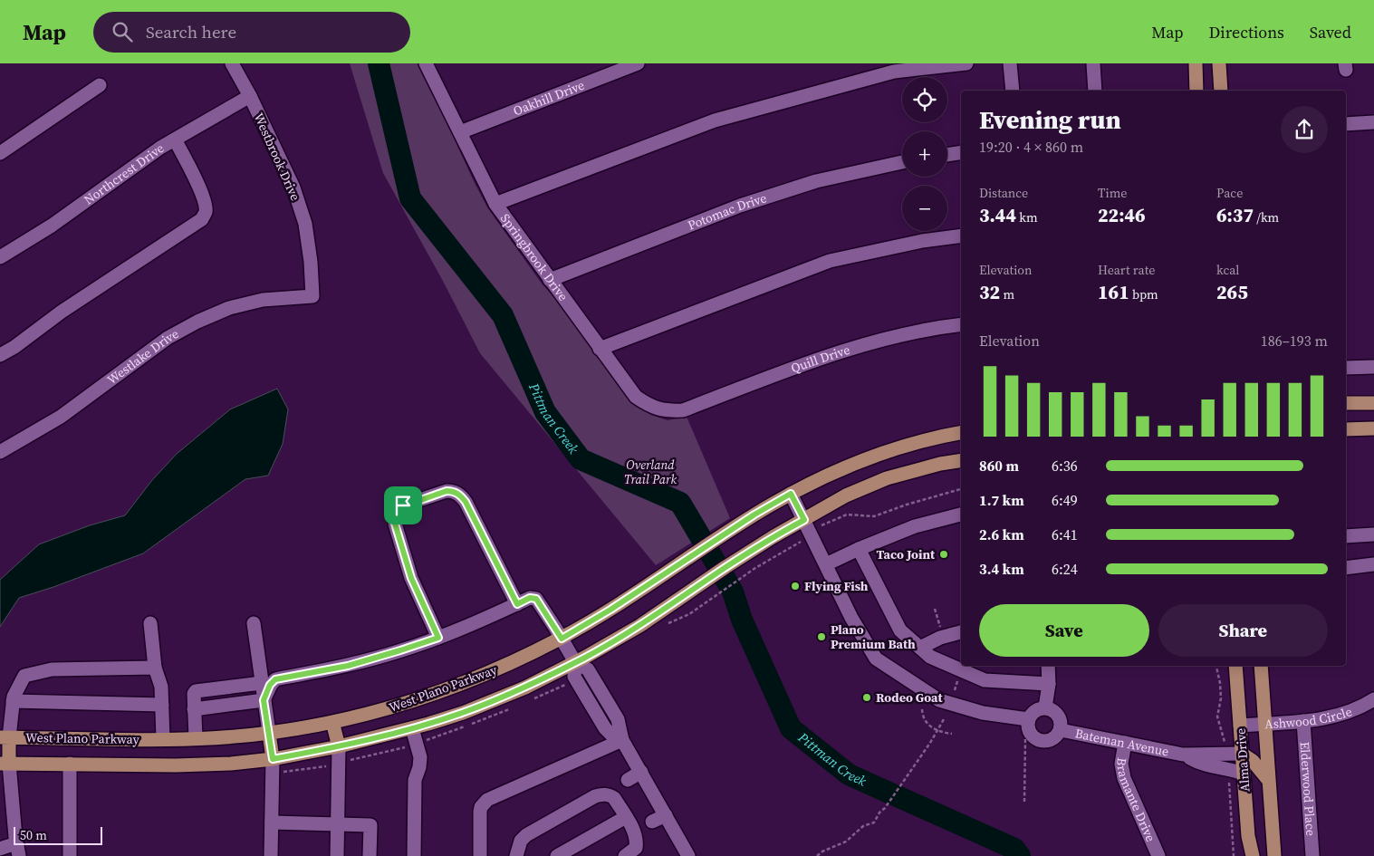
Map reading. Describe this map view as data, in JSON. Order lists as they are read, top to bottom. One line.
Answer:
{"streets":{"main road":["West Plano Parkway","Alma Drive"],"street":["Oakhill Drive","Westbrook Drive","Northcrest Drive","Potomac Drive","Springbrook Drive","Westlake Drive","Quill Drive","Ashwood Circle","Bateman Avenue","Elderwood Place","Bramante Drive"]},"crossings":[["Oakhill Drive","Springbrook Drive"],["Westbrook Drive","Northcrest Drive"],["Westbrook Drive","Westlake Drive"],["Potomac Drive","Springbrook Drive"],["Springbrook Drive","Quill Drive"],["Ashwood Circle","Alma Drive"],["Ashwood Circle","Elderwood Place"],["Bateman Avenue","Alma Drive"],["Bateman Avenue","Bramante Drive"]],"water":["Pittman Creek"],"parks":["Overland Trail Park"],"places":["Taco Joint","Flying Fish","Plano Premium Bath","Rodeo Goat"],"scale_bar":"50 m","page":{"header":"Map","search":"Search here","nav":["Map","Directions","Saved"],"map_buttons":["+","−"],"heading":["Evening run","19:20 · 4 × 860 m"],"stats":[["Distance","3.44 km"],["Time","22:46"],["Pace","6:37 /km"],["Elevation","32 m"],["Heart rate","161 bpm"],["kcal","265"]],"chart":["Elevation","186–193 m"],"list":[{"name":"860 m","note":"6:36"},{"name":"1.7 km","note":"6:49"},{"name":"2.6 km","note":"6:41"},{"name":"3.4 km","note":"6:24"}],"buttons":["Save","Share"],"scale":"50 m"}}
